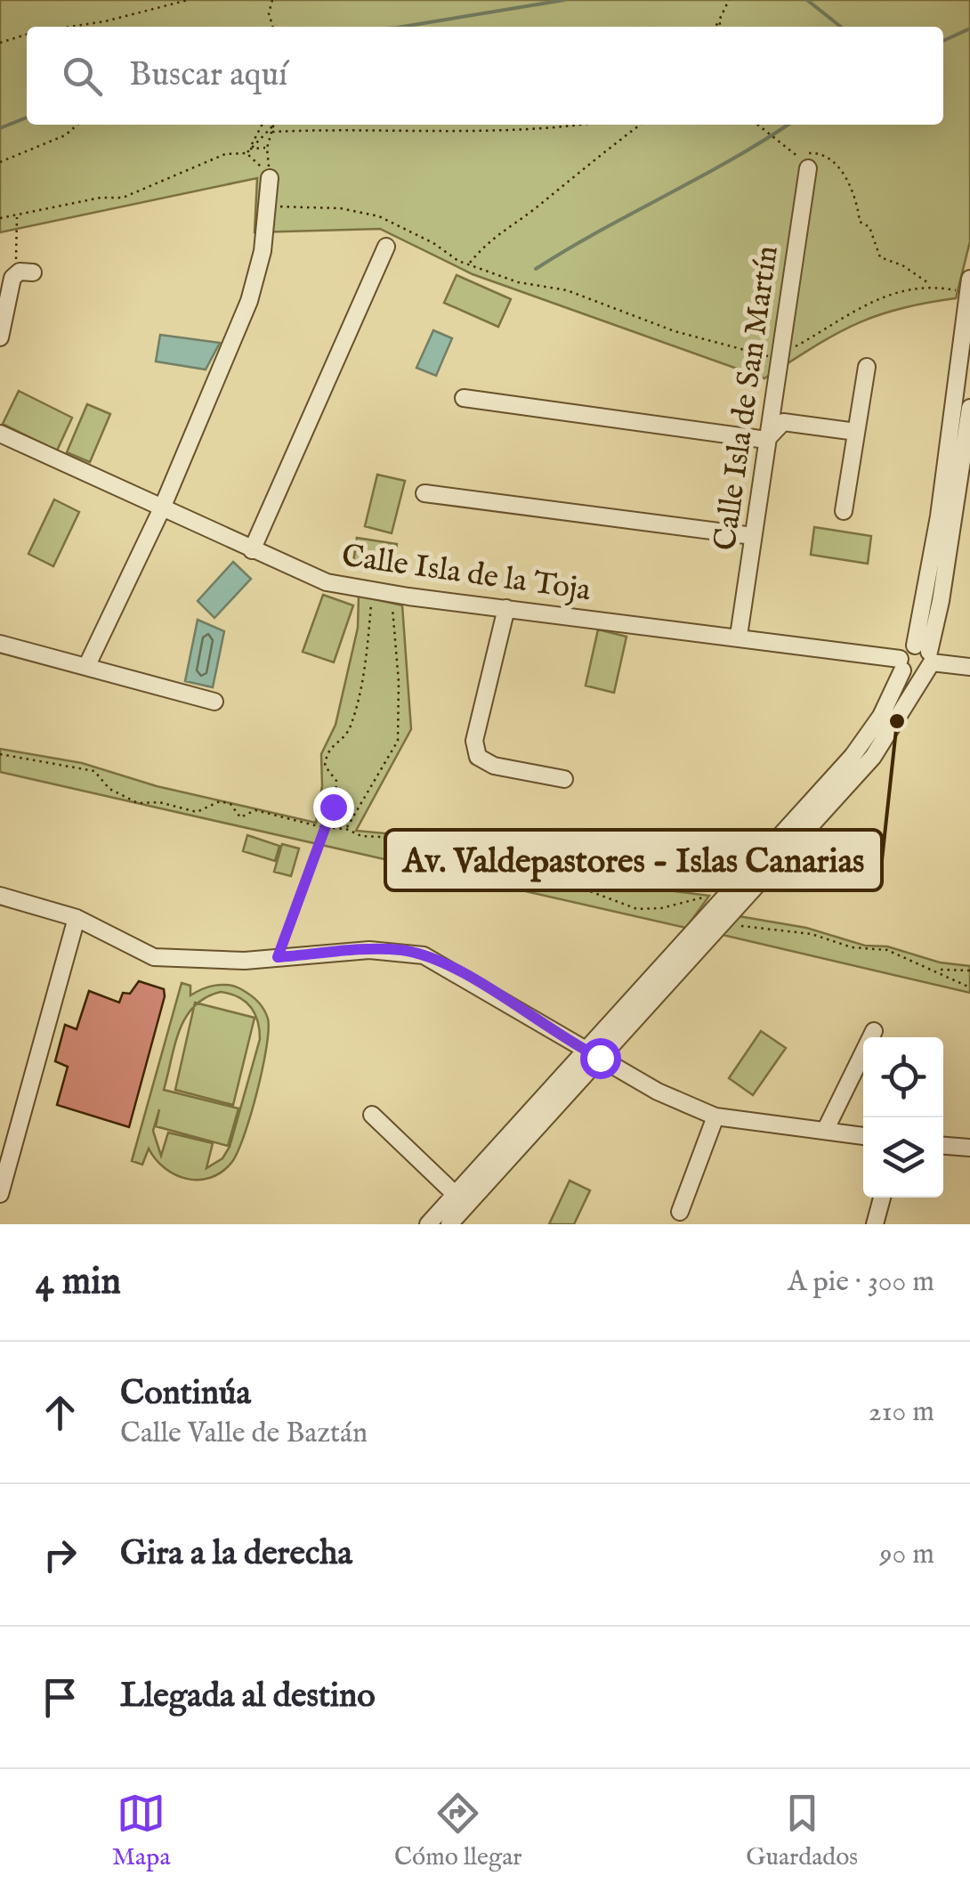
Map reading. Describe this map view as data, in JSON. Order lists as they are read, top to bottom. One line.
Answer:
{"streets":{"street":["Calle Isla de San Martín","Calle Isla de la Toja"]},"crossings":[["Calle Isla de San Martín","Calle Isla de la Toja"]],"places":["Av. Valdepastores - Islas Canarias"],"page":{"search":"Buscar aquí","heading":["4 min","A pie · 300 m"],"list":[["Continúa","Calle Valle de Baztán","210 m"],["Gira a la derecha","90 m"],"Llegada al destino"],"nav":["Mapa","Cómo llegar","Guardados"]}}
